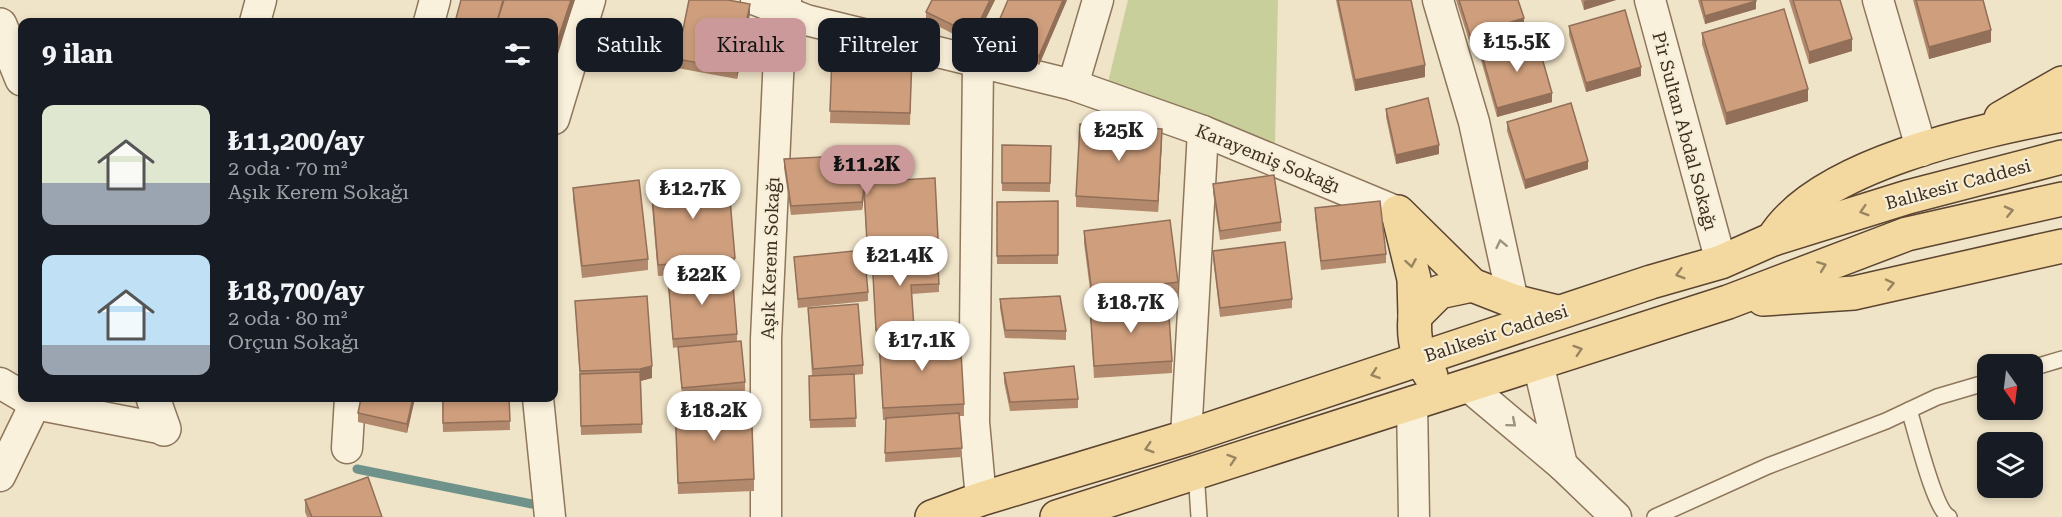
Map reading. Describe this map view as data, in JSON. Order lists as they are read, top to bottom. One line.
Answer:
{"streets":{"main road":["Balıkesir Caddesi"],"street":["Pir Sultan Abdal Sokağı","Karayemiş Sokağı","Aşık Kerem Sokağı"]},"crossings":[["Pir Sultan Abdal Sokağı","Balıkesir Caddesi"],["Karayemiş Sokağı","Aşık Kerem Sokağı"]],"north":"bottom","page":{"chip":["Satılık","Kiralık","Filtreler","Yeni"],"heading":"9 ilan","price":["₺15.5K","₺25K","₺11.2K","₺12.7K","₺21.4K","₺22K","₺18.7K","₺17.1K","₺18.2K"],"list":[{"name":"₺11,200/ay","note":"2 oda · 70 m² · Aşık Kerem Sokağı"},{"name":"₺18,700/ay","note":"2 oda · 80 m² · Orçun Sokağı"}]}}
